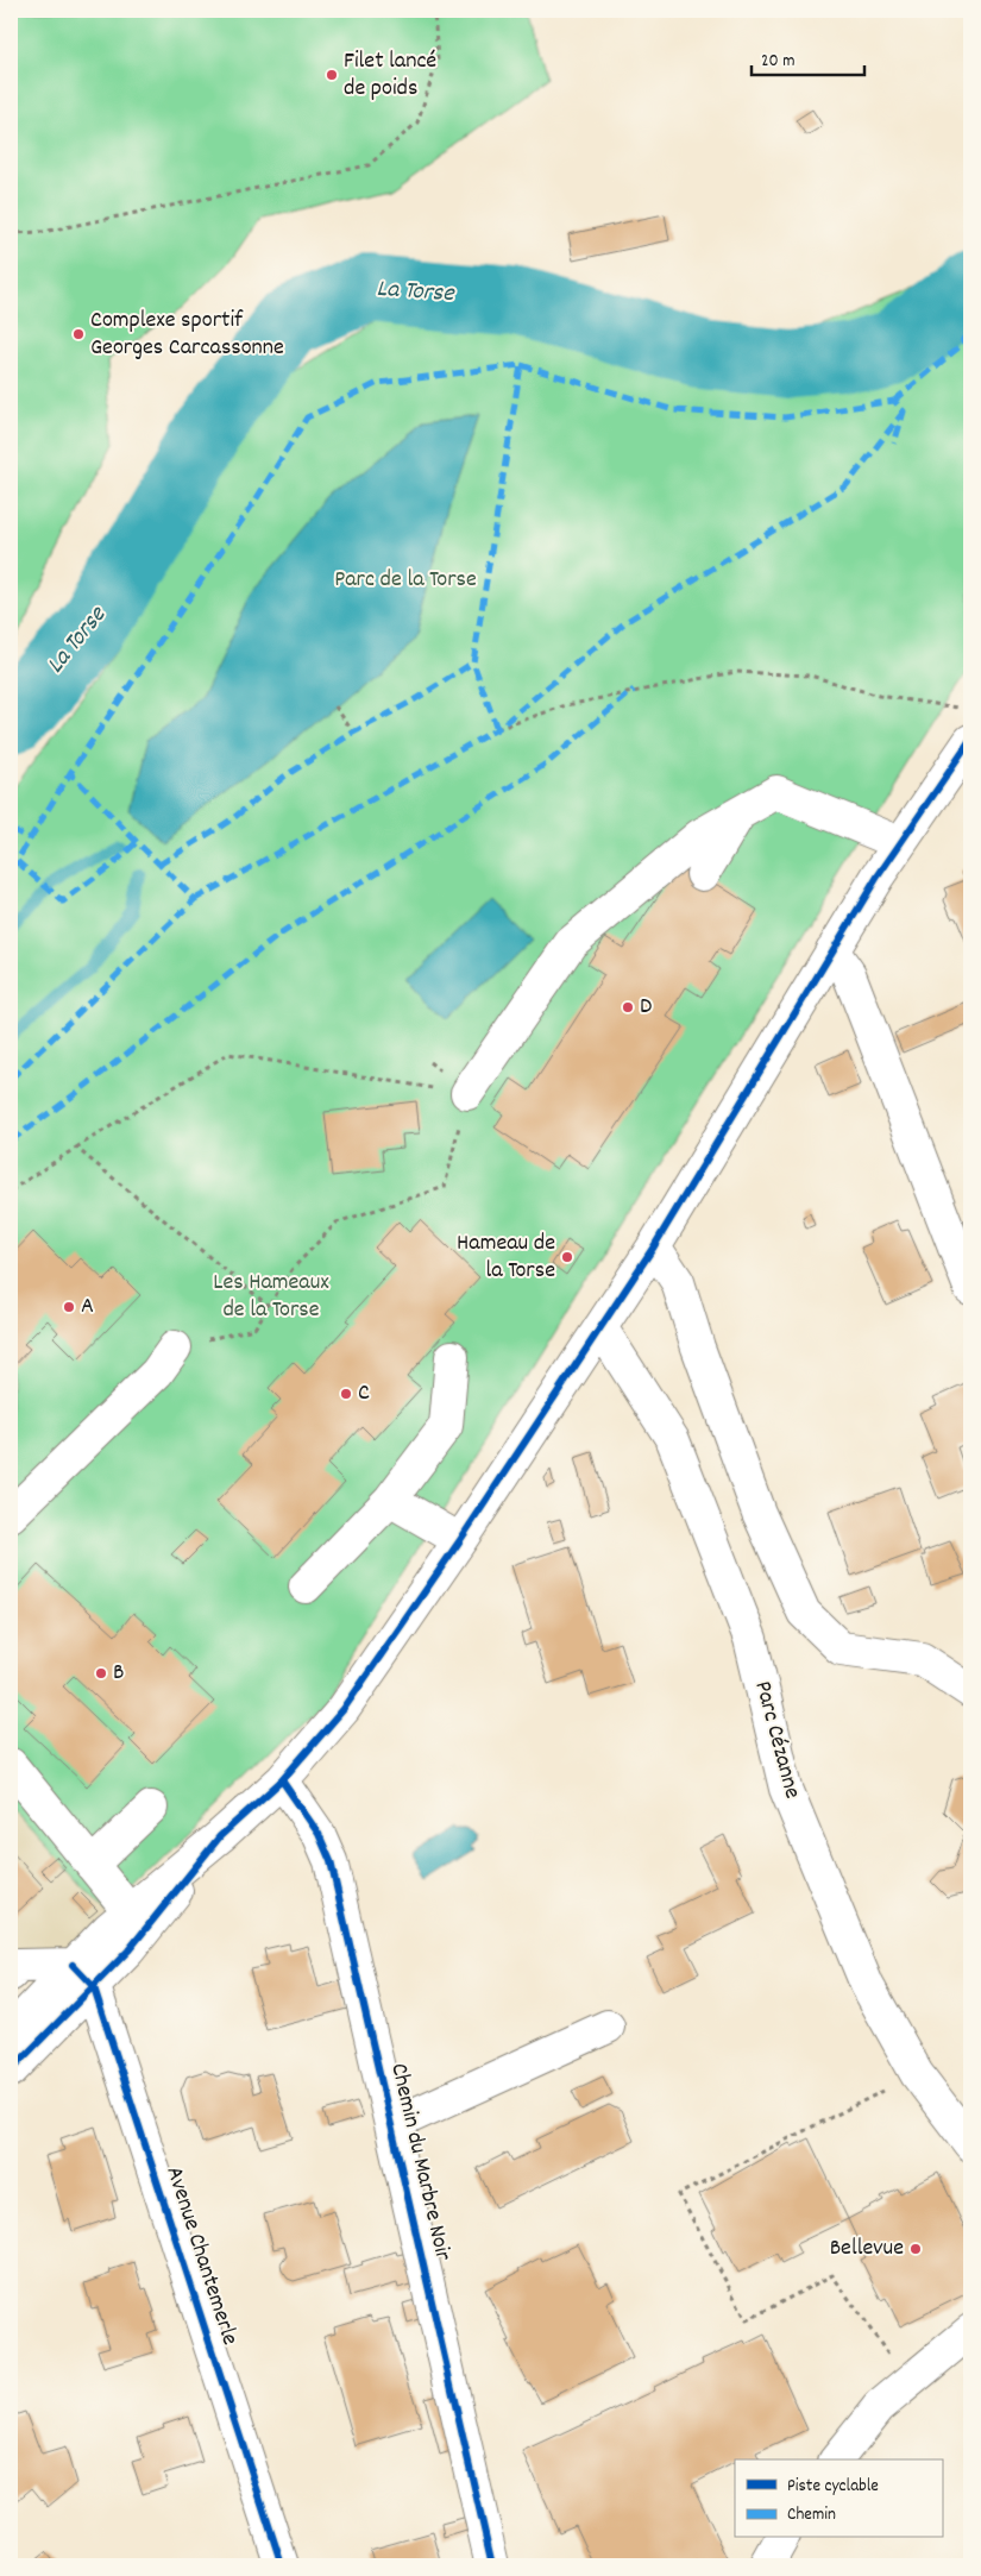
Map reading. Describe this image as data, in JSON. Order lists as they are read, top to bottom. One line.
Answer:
{"streets":{"street":["Parc Cézanne","Chemin du Marbre Noir","Avenue Chantemerle"]},"water":["La Torse"],"parks":["Parc de la Torse","Les Hameaux de la Torse"],"places":["Filet lancé de poids","Complexe sportif Georges Carcassonne","D","Hameau de la Torse","A","C","B","Bellevue"],"legend":["Piste cyclable","Chemin"],"scale_bar":"20 m"}
